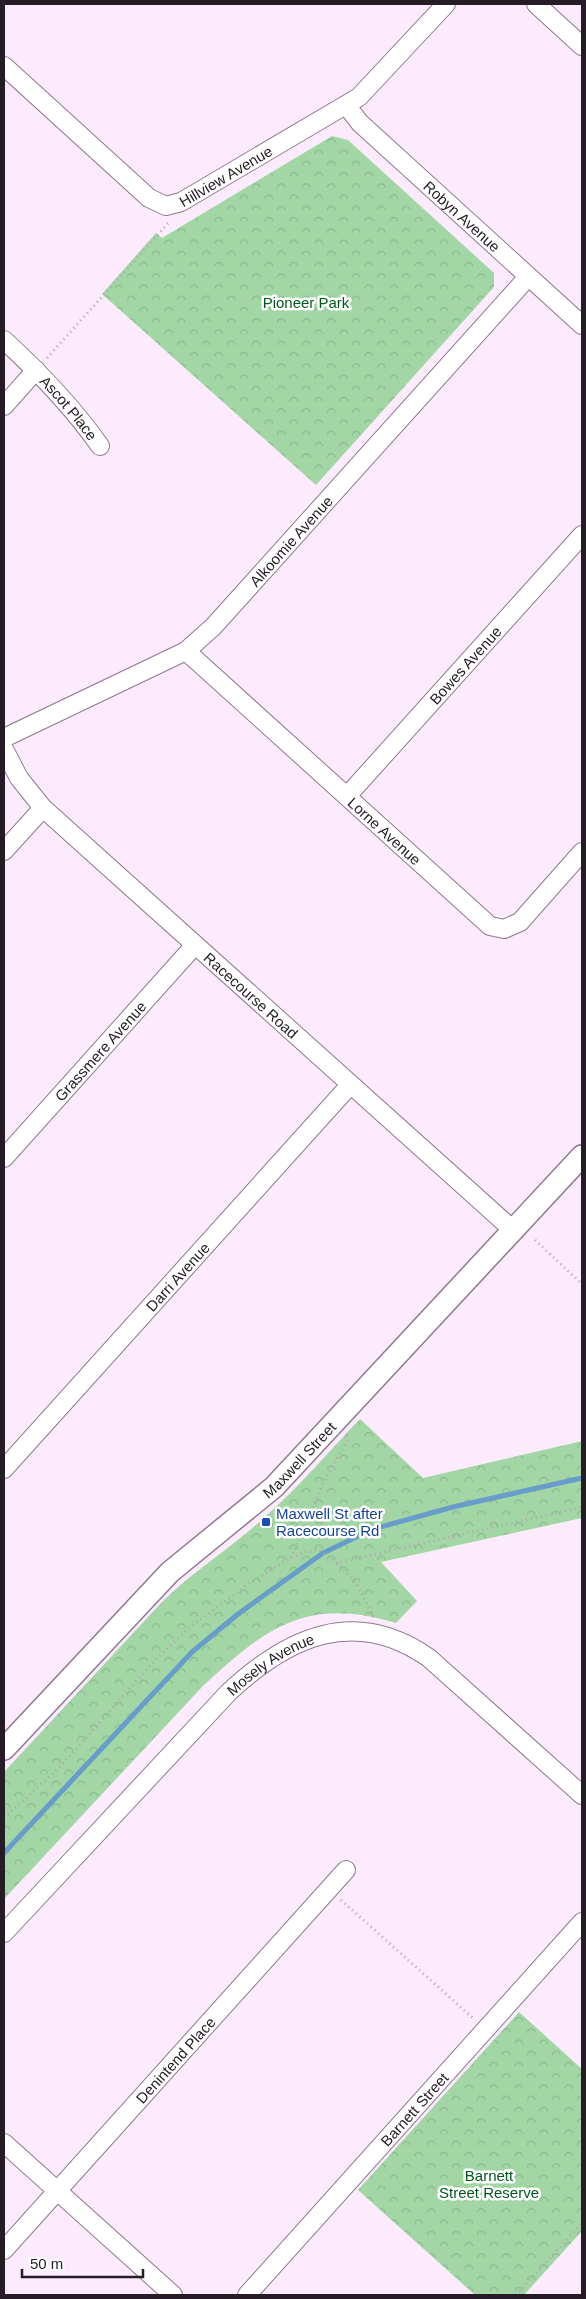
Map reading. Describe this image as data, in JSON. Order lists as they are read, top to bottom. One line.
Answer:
{"streets":{"main road":["Maxwell Street"],"street":["Hillview Avenue","Robyn Avenue","Ascot Place","Alkoomie Avenue","Bowes Avenue","Lorne Avenue","Racecourse Road","Grassmere Avenue","Darri Avenue","Mosely Avenue","Denintend Place","Barnett Street"]},"crossings":[["Hillview Avenue","Robyn Avenue"],["Robyn Avenue","Alkoomie Avenue"],["Alkoomie Avenue","Lorne Avenue"],["Bowes Avenue","Lorne Avenue"],["Racecourse Road","Grassmere Avenue"],["Racecourse Road","Darri Avenue"],["Racecourse Road","Maxwell Street"]],"parks":["Pioneer Park","Barnett Street Reserve"],"places":{"transit":["Maxwell St after Racecourse Rd"]},"scale_bar":"50 m"}
